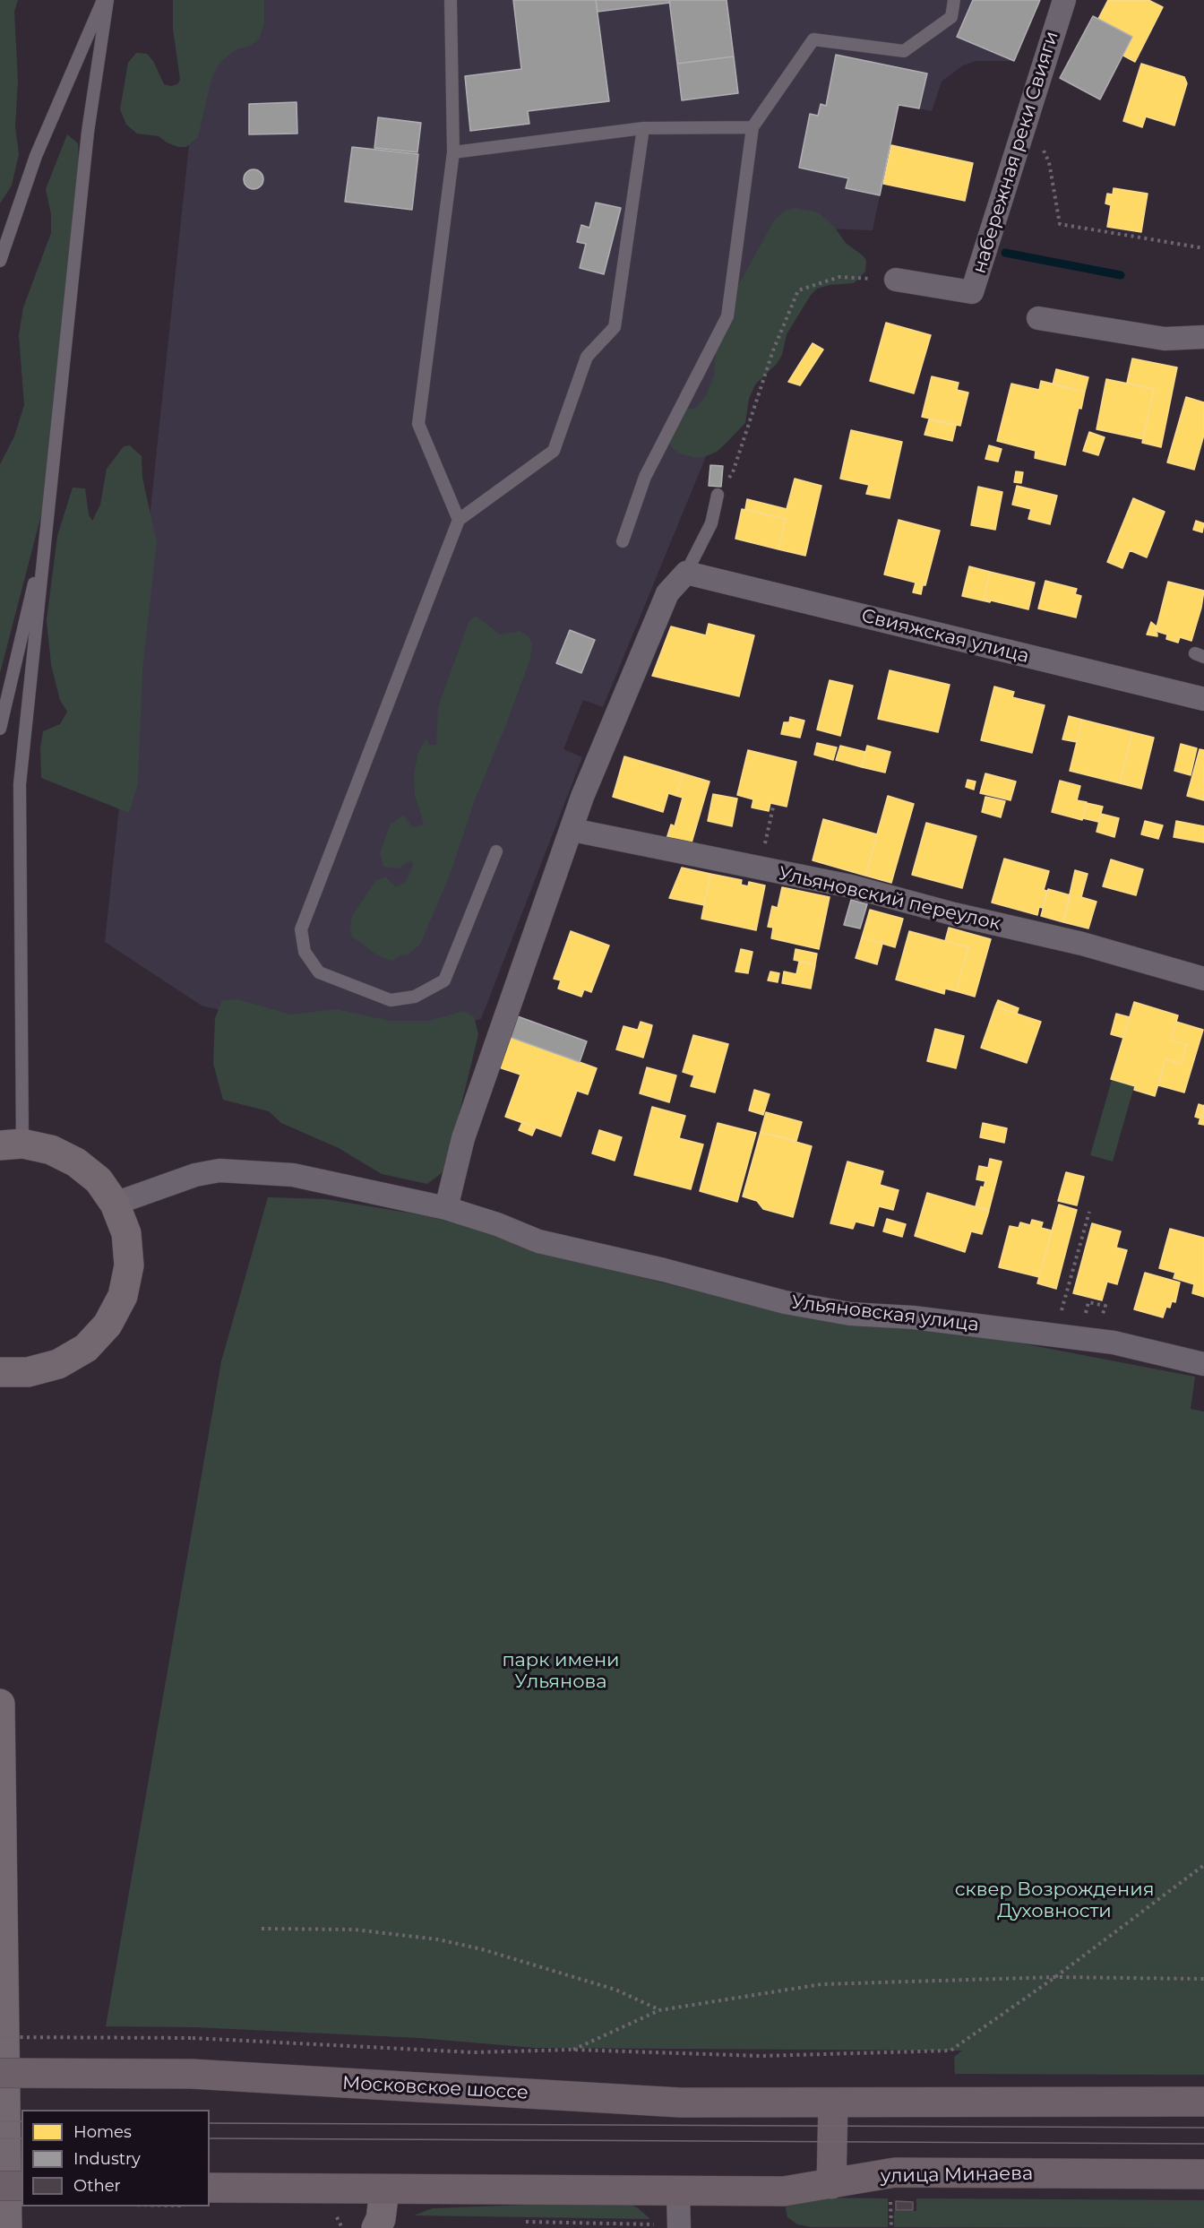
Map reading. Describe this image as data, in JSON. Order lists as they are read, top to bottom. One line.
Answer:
{"streets":{"main road":["Московское шоссе","улица Минаева"],"street":["набережная реки Свияги","Свияжская улица","Ульяновский переулок","Ульяновская улица"]},"parks":["парк имени Ульянова","сквер Возрождения Духовности"],"legend":["Homes","Industry","Other"]}
